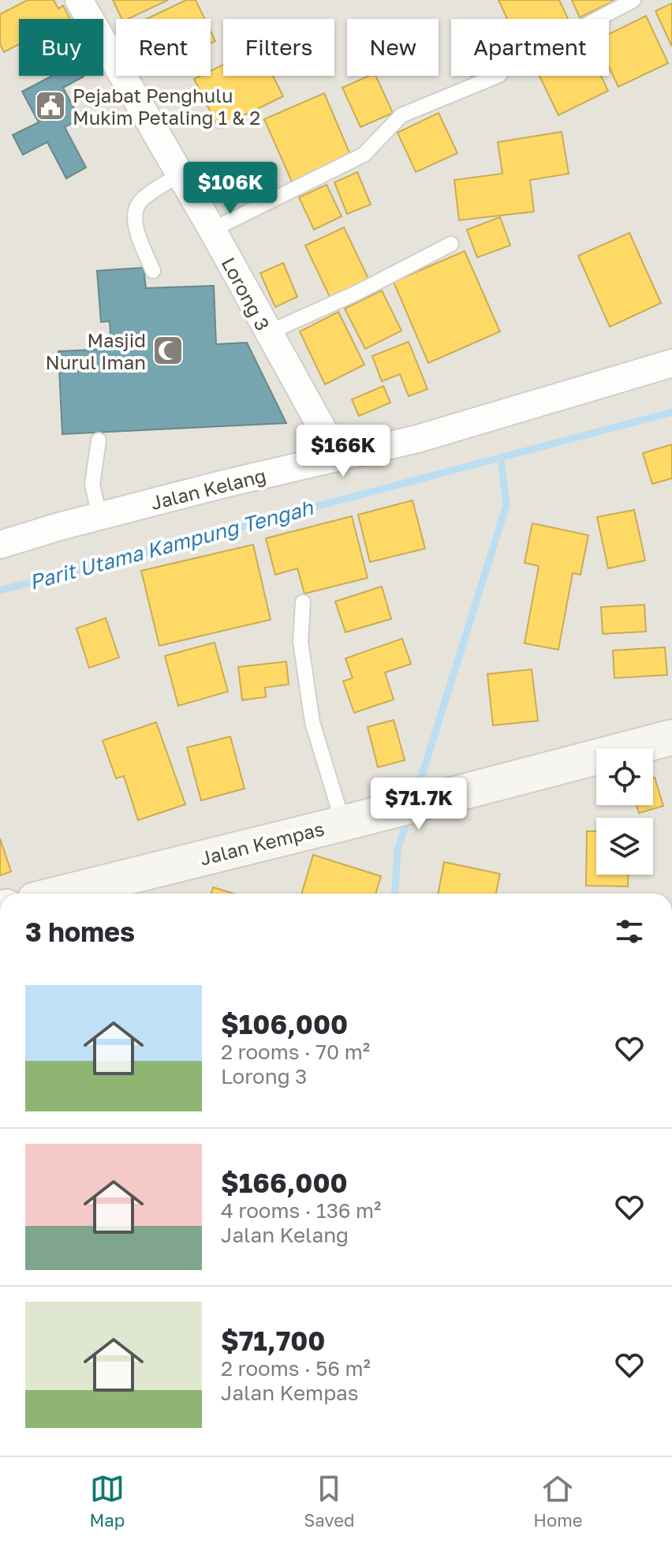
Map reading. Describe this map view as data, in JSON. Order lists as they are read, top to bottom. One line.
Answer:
{"streets":{"street":["Lorong 3","Jalan Kelang","Jalan Kempas"]},"crossings":[["Lorong 3","Jalan Kelang"]],"water":["Parit Utama Kampung Tengah"],"places":{"public building":["Pejabat Penghulu Mukim Petaling 1 & 2"],"mosque":["Masjid Nurul Iman"]},"page":{"chip":["Buy","Rent","Filters","New","Apartment"],"price":["$106K","$166K","$71.7K"],"heading":"3 homes","list":[{"name":"$106,000","note":"2 rooms · 70 m² · Lorong 3"},{"name":"$166,000","note":"4 rooms · 136 m² · Jalan Kelang"},{"name":"$71,700","note":"2 rooms · 56 m² · Jalan Kempas"}],"tabs":["Map","Saved","Home"]}}
